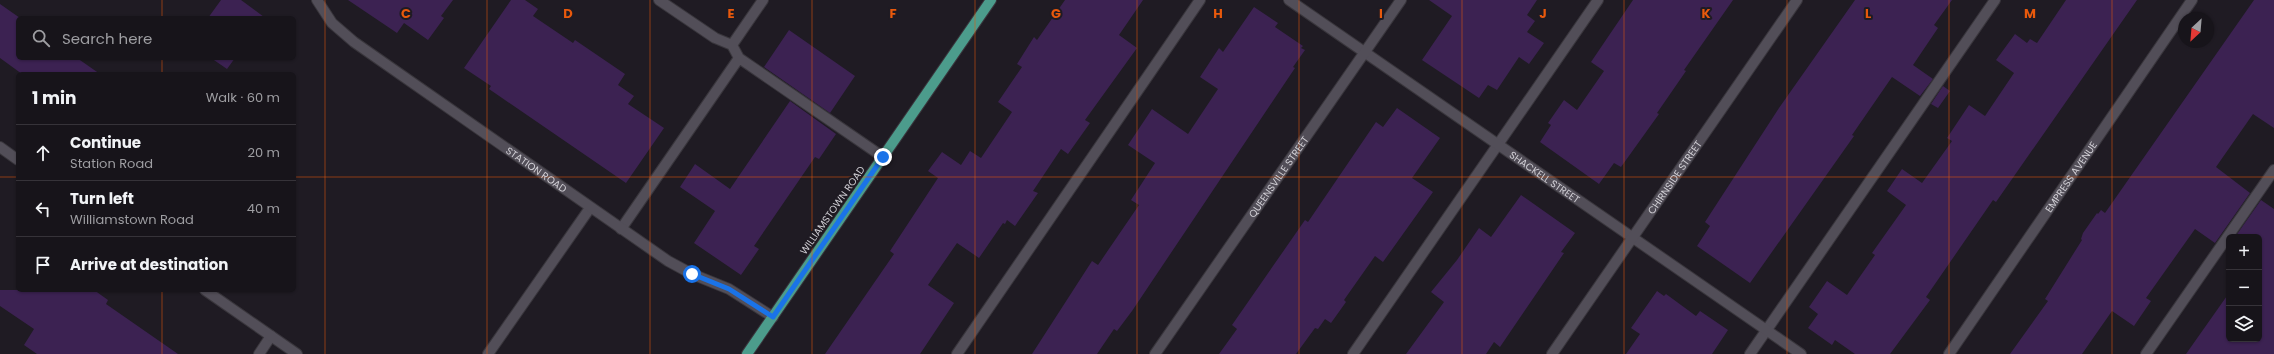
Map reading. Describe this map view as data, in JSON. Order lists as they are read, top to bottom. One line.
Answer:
{"streets":{"main road":["WILLIAMSTOWN ROAD"],"street":["STATION ROAD","QUEENSVILLE STREET","CHIRNSIDE STREET","EMPRESS AVENUE","SHACKELL STREET"]},"crossings":[["STATION ROAD","WILLIAMSTOWN ROAD"],["QUEENSVILLE STREET","SHACKELL STREET"],["CHIRNSIDE STREET","SHACKELL STREET"]],"north":"bottom left","page":{"search":"Search here","heading":["1 min","Walk · 60 m"],"list":[["Continue","Station Road","20 m"],["Turn left","Williamstown Road","40 m"],"Arrive at destination"],"map_buttons":["+","−"]},"grid":{"columns":["C","D","E","F","G","H","I","J","K","L","M"]}}
